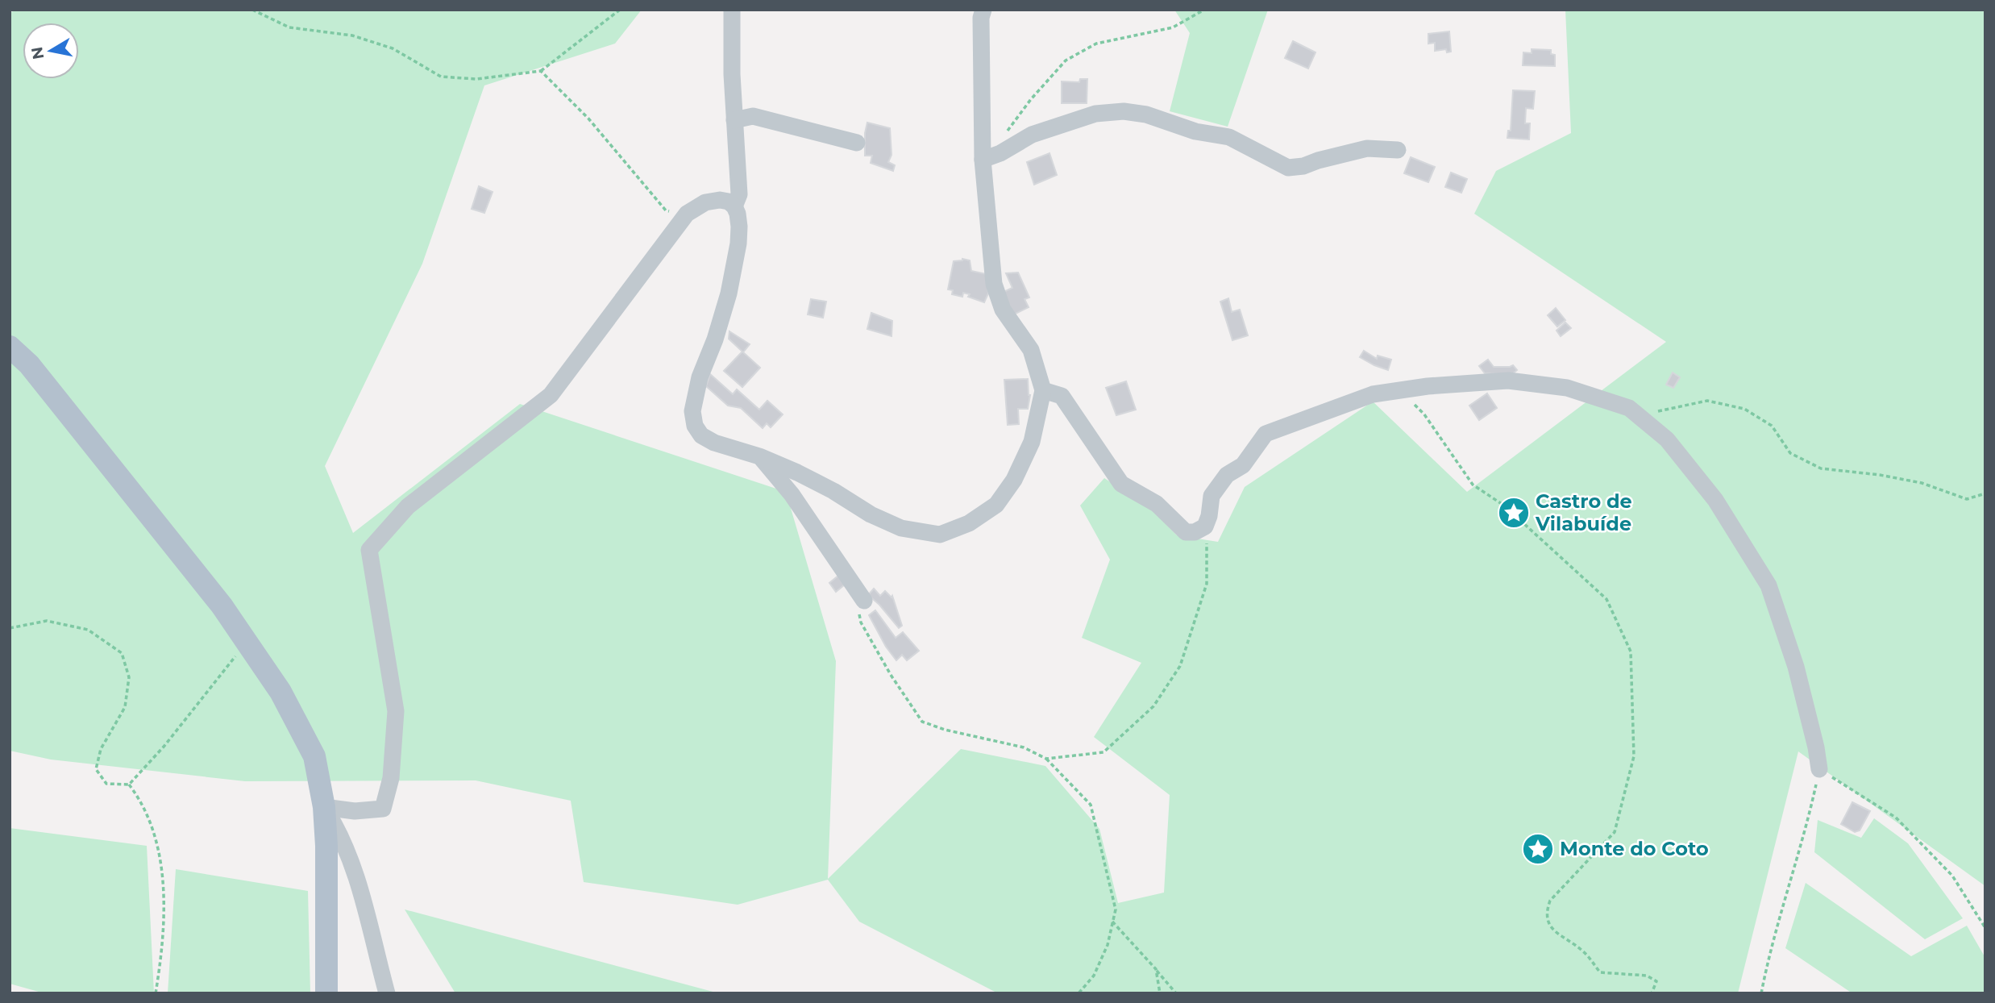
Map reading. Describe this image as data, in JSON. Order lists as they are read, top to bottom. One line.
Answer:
{"places":{"place":["Castro de Vilabuíde","Monte do Coto"]},"north":"left"}
